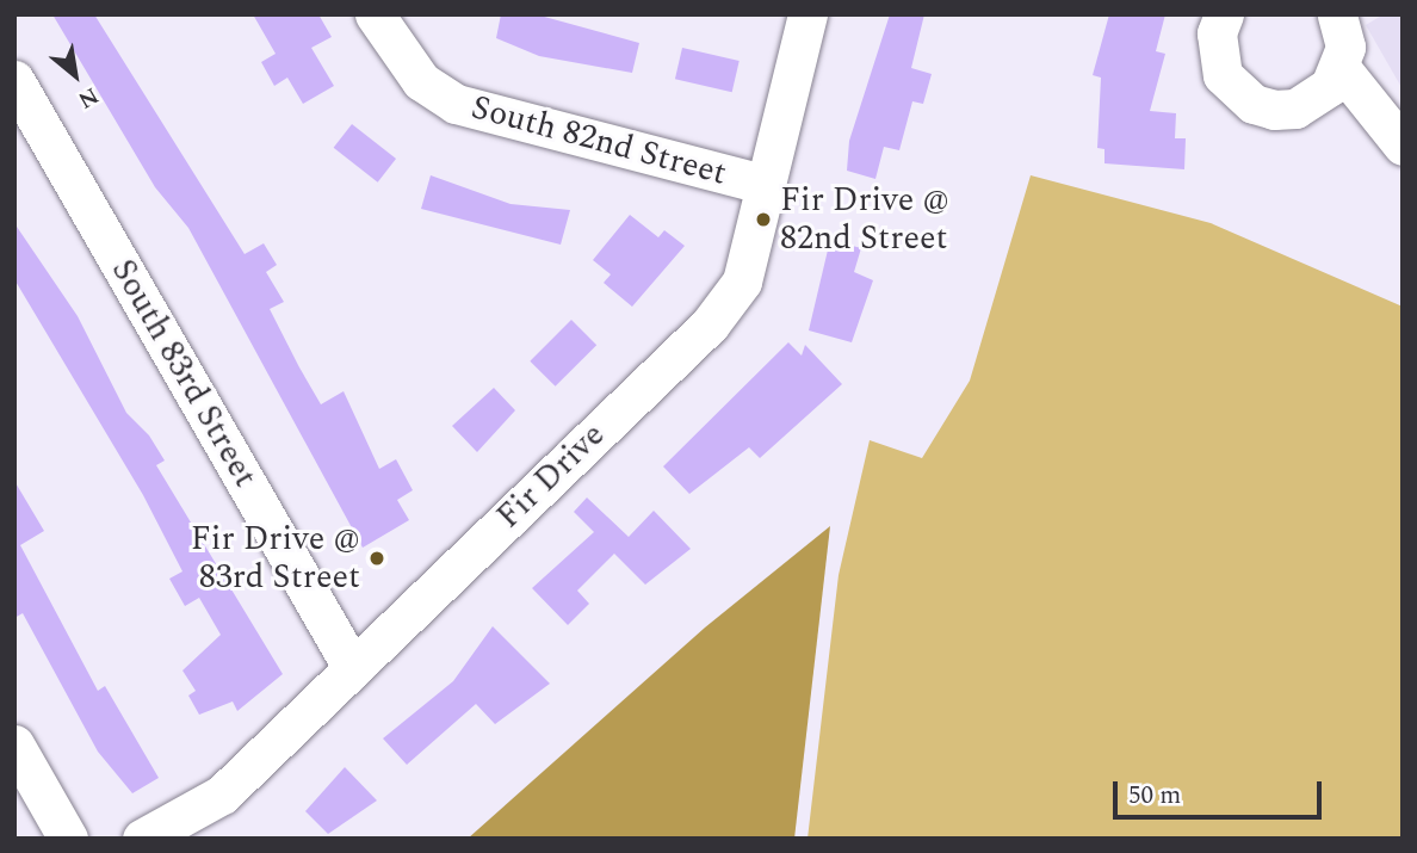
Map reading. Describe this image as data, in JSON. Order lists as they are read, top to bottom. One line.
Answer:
{"streets":{"street":["South 82nd Street","South 83rd Street","Fir Drive"]},"crossings":[["South 82nd Street","Fir Drive"],["South 83rd Street","Fir Drive"]],"places":["Fir Drive @ 82nd Street","Fir Drive @ 83rd Street"],"scale_bar":"50 m","north":"bottom right"}
